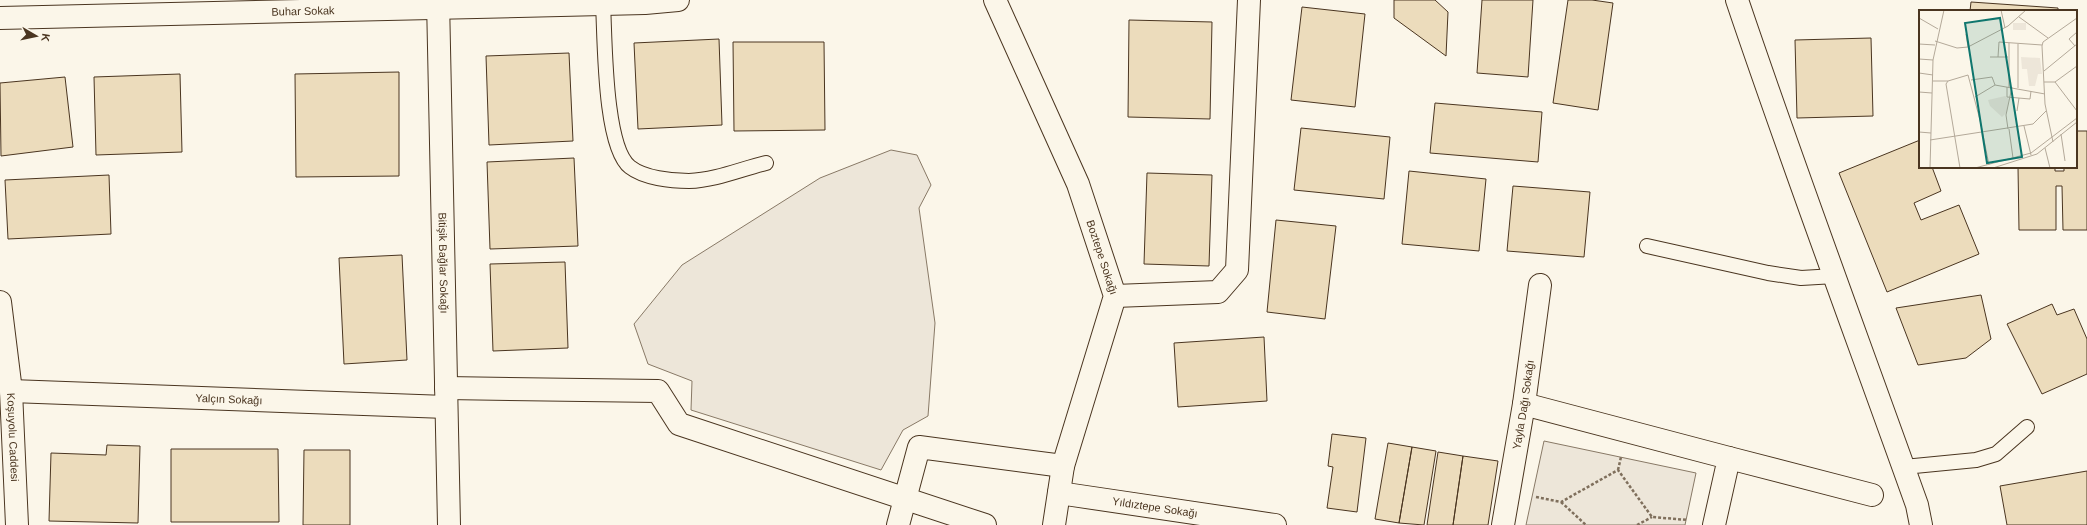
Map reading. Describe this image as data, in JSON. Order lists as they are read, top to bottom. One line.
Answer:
{"streets":{"street":["Buhar Sokak","Boztepe Sokağı","Bitişik Bağlar Sokağı","Yalçın Sokağı","Yayla Dağı Sokağı","Koşuyolu Caddesi","Yıldıztepe Sokağı"]},"crossings":[["Buhar Sokak","Bitişik Bağlar Sokağı"],["Boztepe Sokağı","Yıldıztepe Sokağı"],["Bitişik Bağlar Sokağı","Yalçın Sokağı"],["Yalçın Sokağı","Koşuyolu Caddesi"]],"north":"right"}
